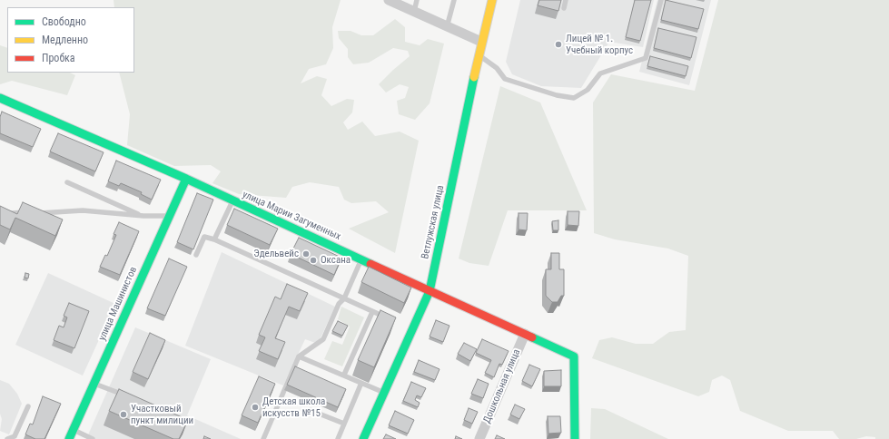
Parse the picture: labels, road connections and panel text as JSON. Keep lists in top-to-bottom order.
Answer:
{
  "streets": {
    "street": [
      "улица Марии Загуменных",
      "Ветлужская улица",
      "улица Машинистов",
      "Дошкольная улица"
    ]
  },
  "crossings": [
    ["улица Марии Загуменных", "Ветлужская улица"],
    ["улица Марии Загуменных", "улица Машинистов"],
    ["улица Марии Загуменных", "Дошкольная улица"]
  ],
  "places": [
    "Лицей № 1. Учебный корпус",
    "Эдельвейс",
    "Оксана",
    "Детская школа искусств №15",
    "Участковый пункт милиции"
  ],
  "legend": ["Свободно", "Медленно", "Пробка"]
}
